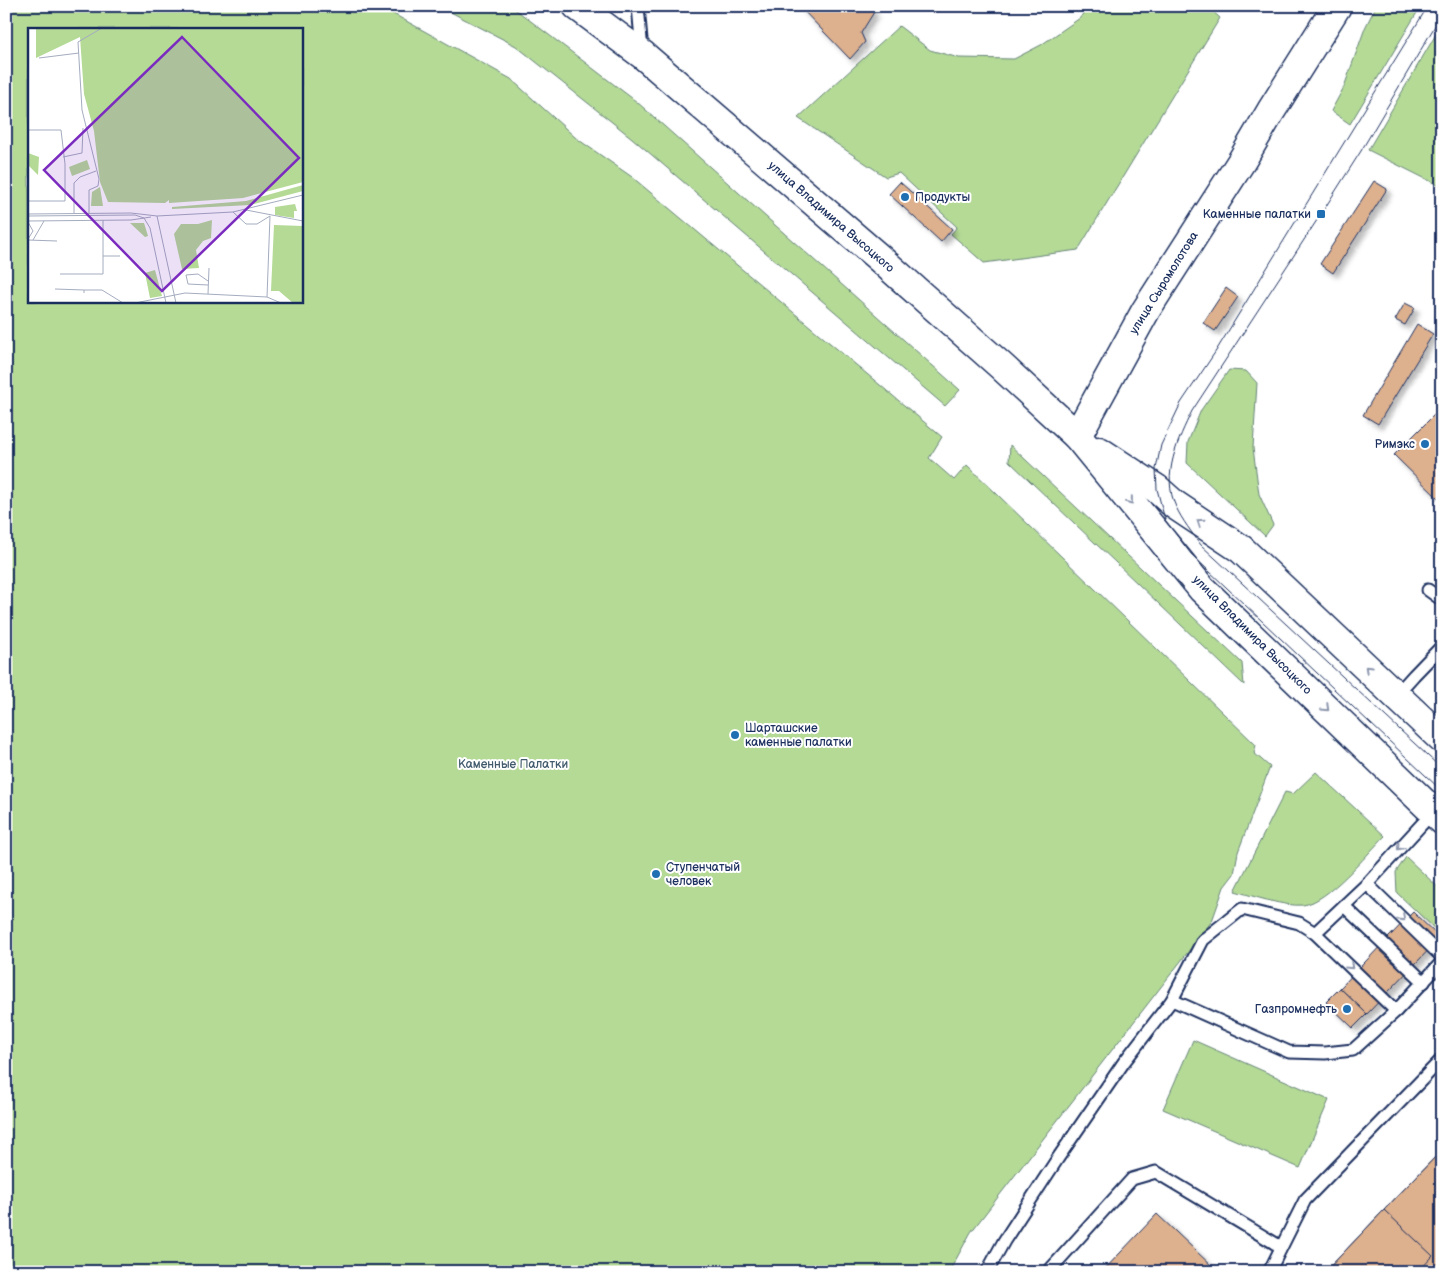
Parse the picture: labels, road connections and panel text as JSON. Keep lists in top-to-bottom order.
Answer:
{
  "streets": {
    "main road": ["улица Владимира Высоцкого", "улица Сыромолотова"]
  },
  "crossings": [
    ["улица Владимира Высоцкого", "улица Сыромолотова"]
  ],
  "parks": ["Каменные Палатки"],
  "places": {
    "other": [
      "Продукты",
      "Римэкс",
      "Шарташские каменные палатки",
      "Ступенчатый человек",
      "Газпромнефть"
    ],
    "transit": ["Каменные палатки"]
  }
}
